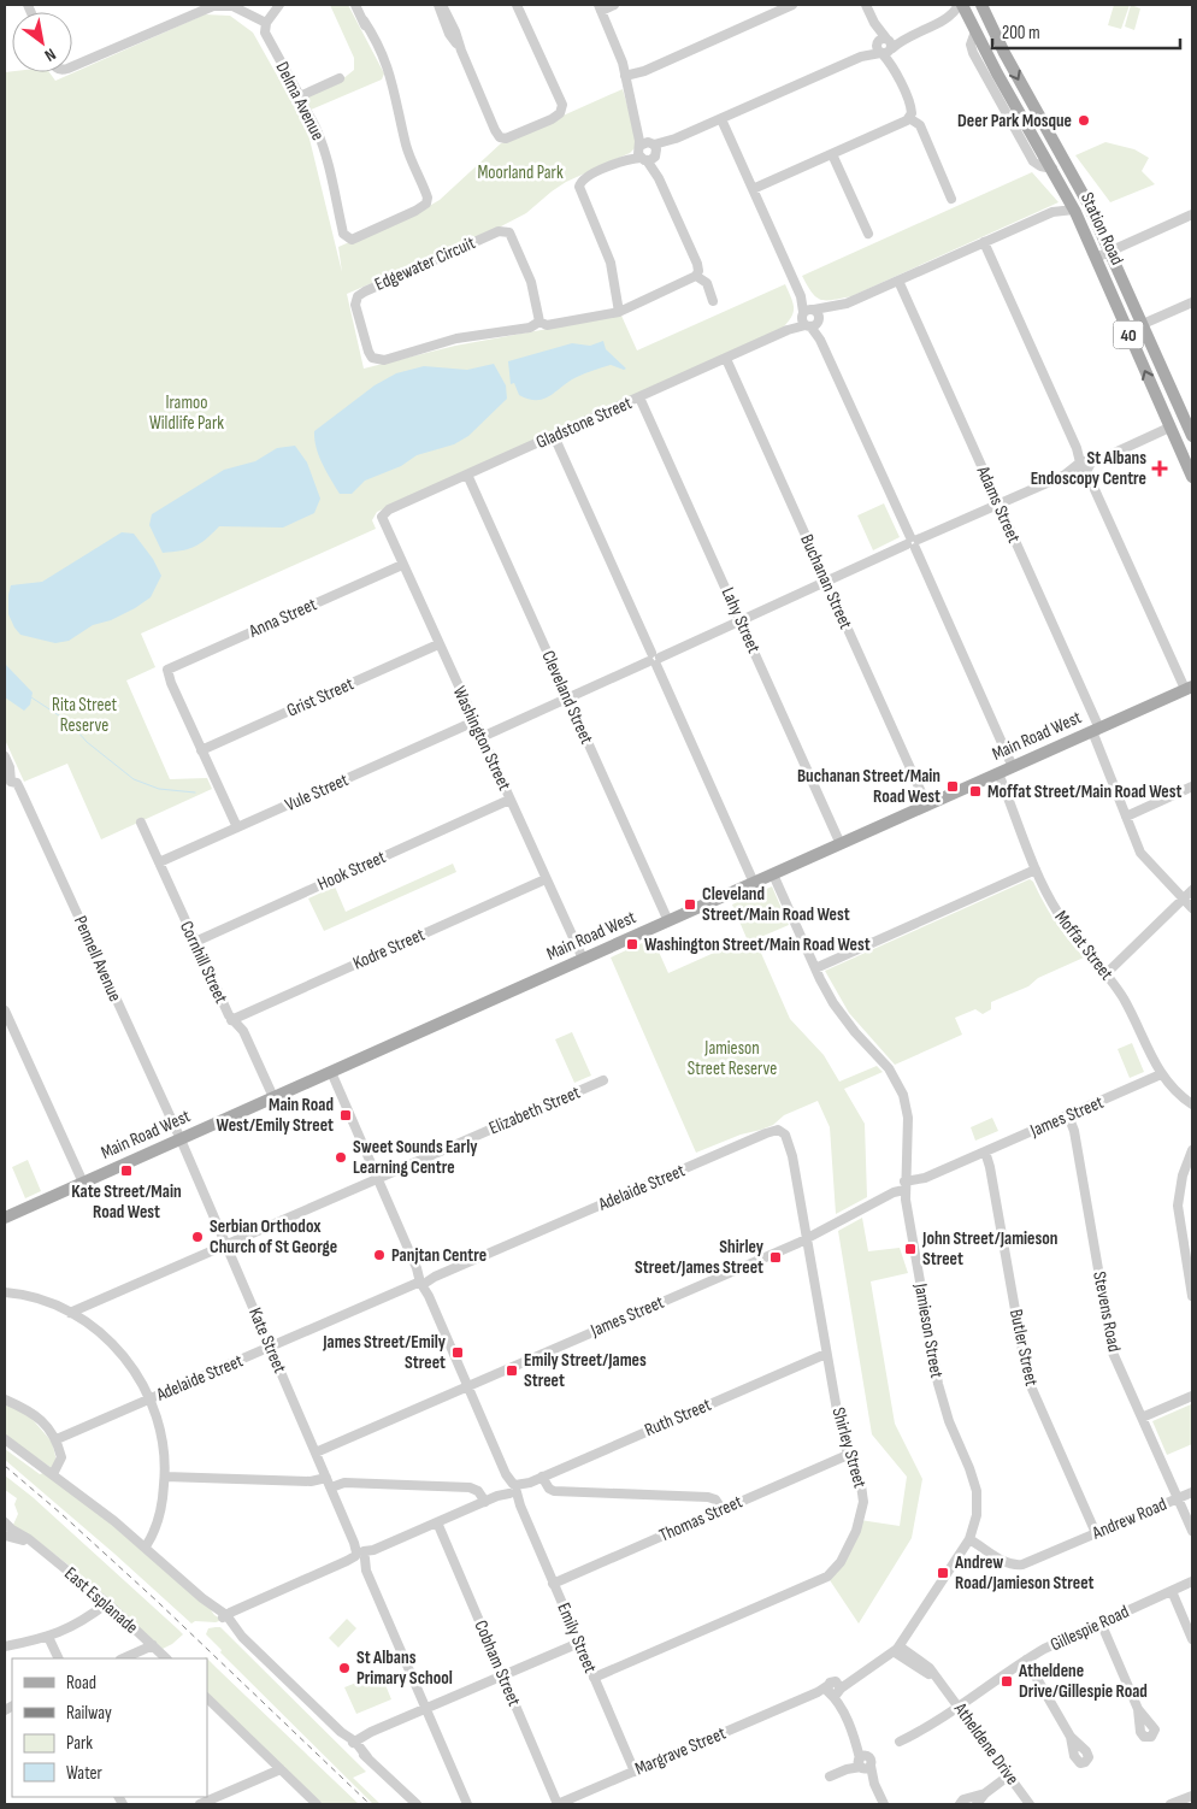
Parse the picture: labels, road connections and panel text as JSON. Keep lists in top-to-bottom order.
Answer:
{
  "streets": {
    "main road": ["Station Road", "40", "Main Road West"],
    "street": [
      "Delma Avenue",
      "Edgewater Circuit",
      "Gladstone Street",
      "Adams Street",
      "Buchanan Street",
      "Anna Street",
      "Lahy Street",
      "Grist Street",
      "Cleveland Street",
      "Washington Street",
      "Vule Street",
      "Hook Street",
      "Moffat Street",
      "Kodre Street",
      "Pennell Avenue",
      "Cornhill Street",
      "Elizabeth Street",
      "James Street",
      "Adelaide Street",
      "Stevens Road",
      "Jamieson Street",
      "Kate Street",
      "Butler Street",
      "Ruth Street",
      "Shirley Street",
      "Thomas Street",
      "Andrew Road",
      "East Esplanade",
      "Gillespie Road",
      "Emily Street",
      "Cobham Street",
      "Atheldene Drive",
      "Margrave Street"
    ]
  },
  "crossings": [
    ["Station Road", "Gladstone Street"],
    ["Gladstone Street", "Adams Street"],
    ["Gladstone Street", "Buchanan Street"],
    ["Gladstone Street", "Lahy Street"],
    ["Gladstone Street", "Cleveland Street"],
    ["Gladstone Street", "Washington Street"],
    ["Adams Street", "Main Road West"],
    ["Buchanan Street", "Main Road West"],
    ["Anna Street", "Grist Street"],
    ["Anna Street", "Washington Street"],
    ["Lahy Street", "Main Road West"],
    ["Grist Street", "Washington Street"],
    ["Cleveland Street", "Main Road West"],
    ["Main Road West", "Washington Street"],
    ["Main Road West", "Moffat Street"],
    ["Main Road West", "Pennell Avenue"],
    ["Main Road West", "Cornhill Street"],
    ["Main Road West", "Jamieson Street"],
    ["Main Road West", "Kate Street"],
    ["Main Road West", "Emily Street"],
    ["Washington Street", "Vule Street"],
    ["Washington Street", "Hook Street"],
    ["Washington Street", "Kodre Street"],
    ["Vule Street", "Cornhill Street"],
    ["Hook Street", "Cornhill Street"],
    ["Moffat Street", "James Street"],
    ["Kodre Street", "Cornhill Street"],
    ["Pennell Avenue", "Kate Street"],
    ["Elizabeth Street", "Kate Street"],
    ["Elizabeth Street", "Emily Street"],
    ["James Street", "Stevens Road"],
    ["James Street", "Jamieson Street"],
    ["James Street", "Kate Street"],
    ["James Street", "Butler Street"],
    ["James Street", "Shirley Street"],
    ["James Street", "Emily Street"],
    ["Adelaide Street", "Kate Street"],
    ["Adelaide Street", "Shirley Street"],
    ["Adelaide Street", "Emily Street"],
    ["Stevens Road", "Andrew Road"],
    ["Jamieson Street", "Andrew Road"],
    ["Jamieson Street", "Atheldene Drive"],
    ["Jamieson Street", "Margrave Street"],
    ["Kate Street", "Ruth Street"],
    ["Butler Street", "Andrew Road"],
    ["Ruth Street", "Shirley Street"],
    ["Ruth Street", "Emily Street"],
    ["Ruth Street", "Cobham Street"],
    ["Shirley Street", "Thomas Street"],
    ["Shirley Street", "Emily Street"],
    ["Thomas Street", "Emily Street"],
    ["Gillespie Road", "Atheldene Drive"],
    ["Emily Street", "Margrave Street"],
    ["Cobham Street", "Margrave Street"],
    ["Atheldene Drive", "Margrave Street"]
  ],
  "parks": [
    "Moorland Park",
    "Iramoo Wildlife Park",
    "Rita Street Reserve",
    "Jamieson Street Reserve"
  ],
  "places": {
    "other": [
      "Deer Park Mosque",
      "Sweet Sounds Early Learning Centre",
      "Serbian Orthodox Church of St George",
      "Panjtan Centre",
      "St Albans Primary School"
    ],
    "health": ["St Albans Endoscopy Centre"],
    "transit": [
      "Buchanan Street/Main Road West",
      "Moffat Street/Main Road West",
      "Cleveland Street/Main Road West",
      "Washington Street/Main Road West",
      "Main Road West/Emily Street",
      "Kate Street/Main Road West",
      "John Street/Jamieson Street",
      "Shirley Street/James Street",
      "James Street/Emily Street",
      "Emily Street/James Street",
      "Andrew Road/Jamieson Street",
      "Atheldene Drive/Gillespie Road"
    ]
  },
  "legend": [
    "Road",
    "Railway",
    "Park",
    "Water"
  ],
  "scale_bar": "200 m",
  "north": "bottom right"
}
